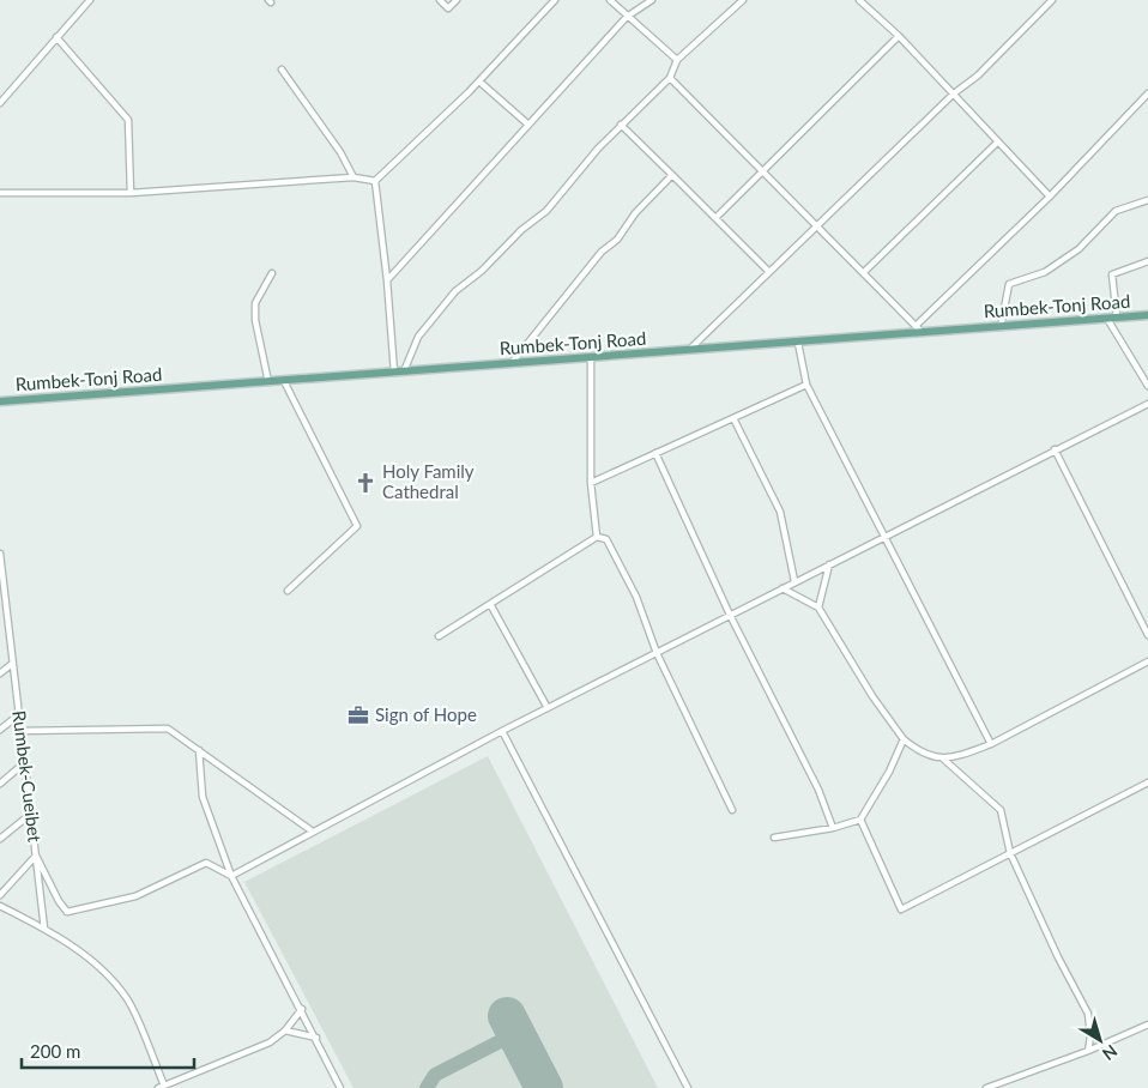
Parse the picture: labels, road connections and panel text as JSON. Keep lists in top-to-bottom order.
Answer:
{
  "streets": {
    "main road": ["Rumbek-Tonj Road"],
    "street": ["Rumbek-Cueibet"]
  },
  "places": {
    "church": ["Holy Family Cathedral"],
    "office": ["Sign of Hope"]
  },
  "scale_bar": "200 m",
  "north": "bottom right"
}
